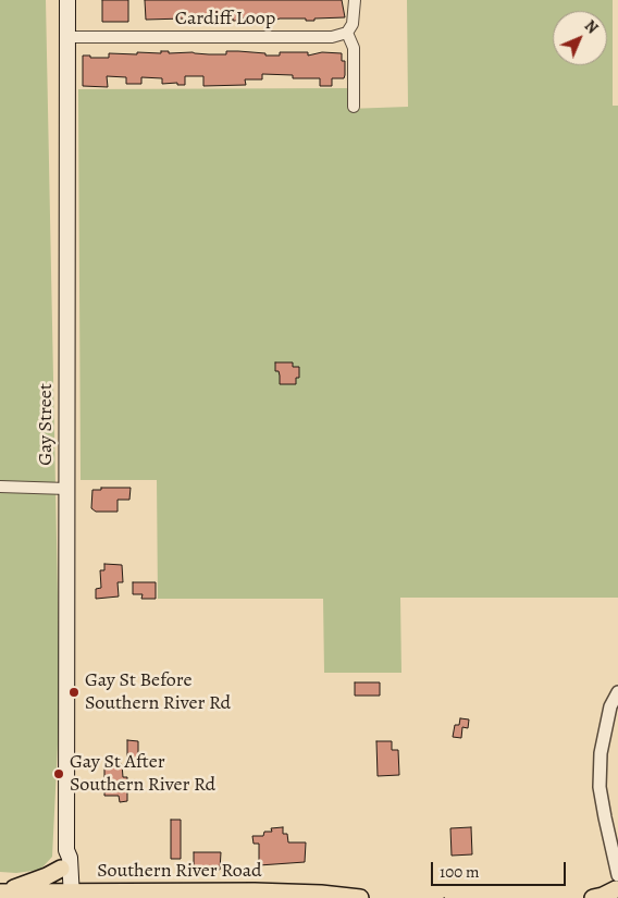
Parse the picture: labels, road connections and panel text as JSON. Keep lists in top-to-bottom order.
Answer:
{
  "streets": {
    "main road": ["Gay Street", "Southern River Road"],
    "street": ["Cardiff Loop"]
  },
  "crossings": [
    ["Cardiff Loop", "Gay Street"],
    ["Gay Street", "Southern River Road"]
  ],
  "places": ["Gay St Before Southern River Rd", "Gay St After Southern River Rd"],
  "scale_bar": "100 m",
  "north": "top right"
}
